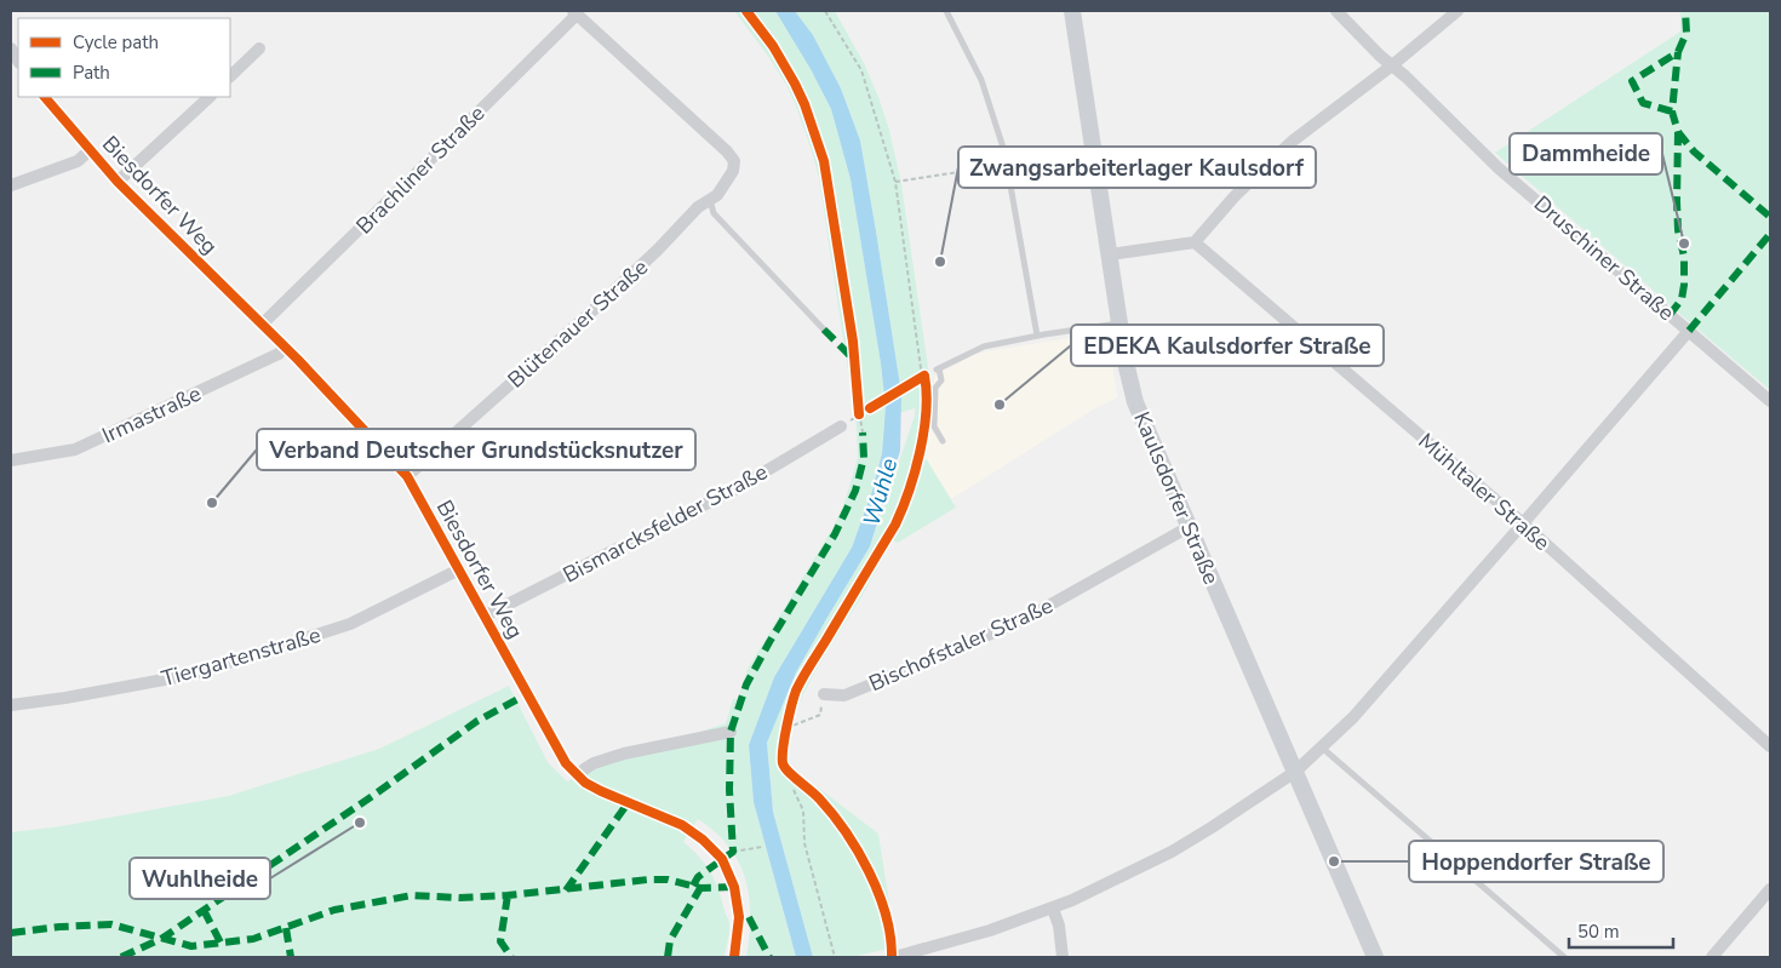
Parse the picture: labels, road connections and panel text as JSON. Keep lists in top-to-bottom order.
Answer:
{
  "streets": {
    "main road": ["Kaulsdorfer Straße"],
    "street": [
      "Brachliner Straße",
      "Biesdorfer Weg",
      "Druschiner Straße",
      "Blütenauer Straße",
      "Irmastraße",
      "Mühltaler Straße",
      "Bismarcksfelder Straße",
      "Bischofstaler Straße",
      "Tiergartenstraße"
    ]
  },
  "crossings": [
    ["Brachliner Straße", "Biesdorfer Weg"],
    ["Brachliner Straße", "Blütenauer Straße"],
    ["Biesdorfer Weg", "Blütenauer Straße"],
    ["Biesdorfer Weg", "Irmastraße"],
    ["Biesdorfer Weg", "Bismarcksfelder Straße"],
    ["Biesdorfer Weg", "Tiergartenstraße"],
    ["Kaulsdorfer Straße", "Bischofstaler Straße"]
  ],
  "water": ["Wuhle"],
  "places": [
    "Dammheide",
    "Zwangsarbeiterlager Kaulsdorf",
    "EDEKA Kaulsdorfer Straße",
    "Verband Deutscher Grundstücksnutzer",
    "Wuhlheide",
    "Hoppendorfer Straße"
  ],
  "legend": ["Cycle path", "Path"],
  "scale_bar": "50 m"
}
